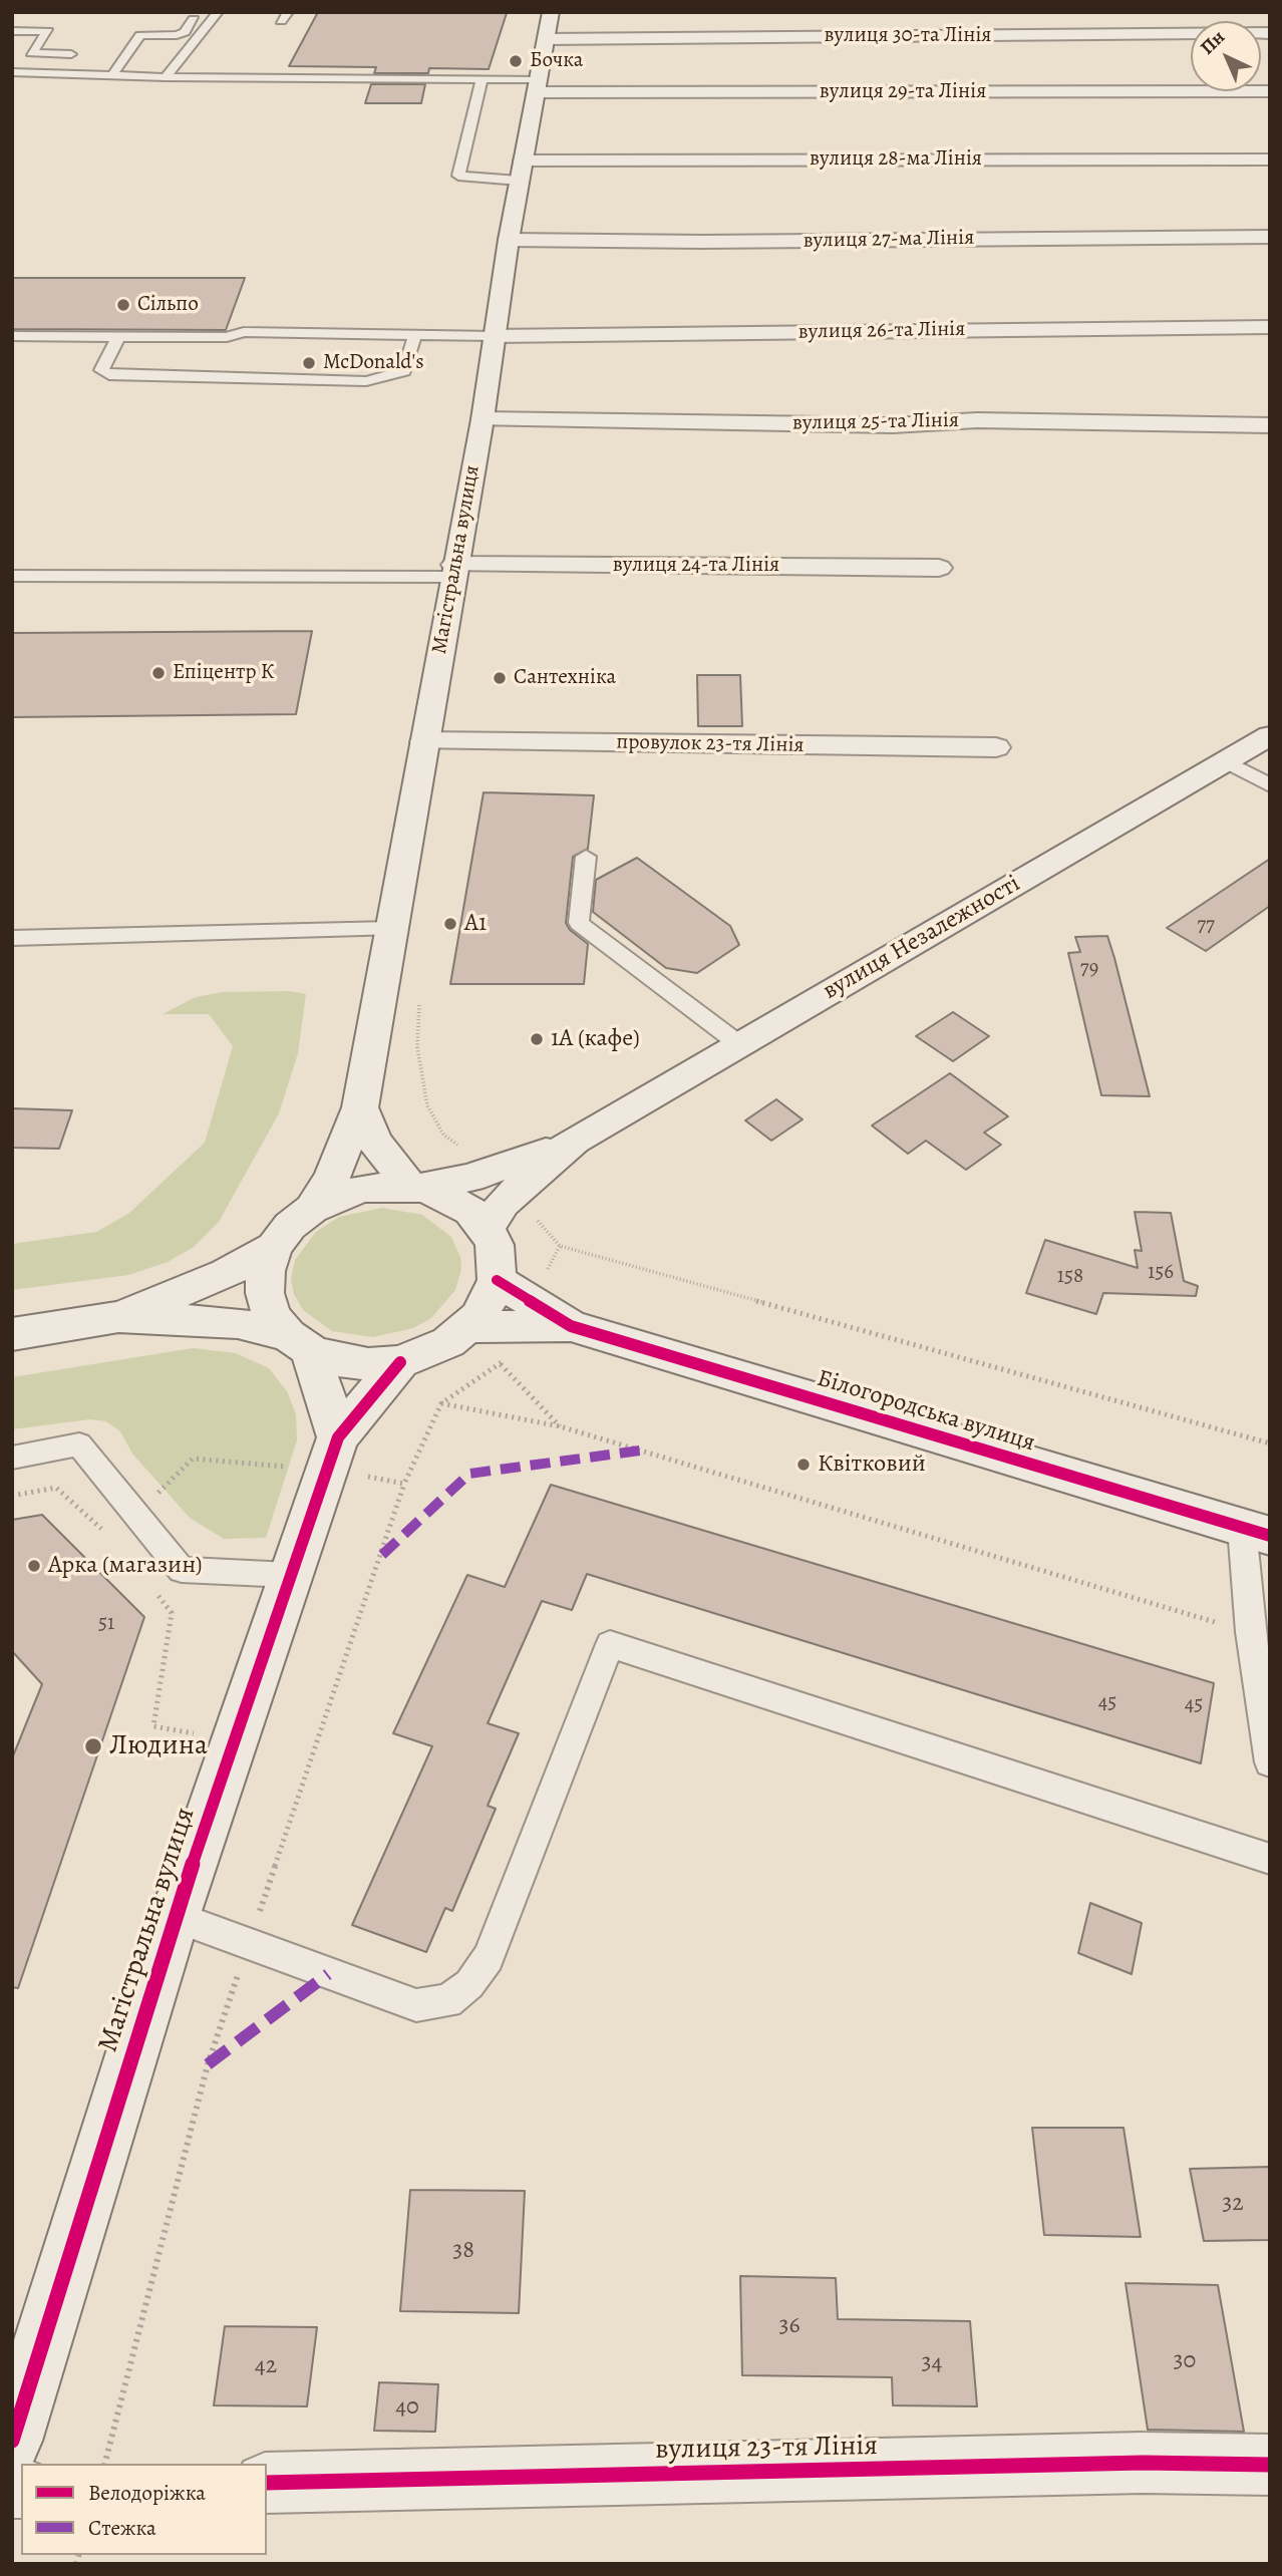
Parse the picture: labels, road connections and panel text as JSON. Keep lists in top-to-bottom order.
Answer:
{
  "streets": {
    "street": [
      "вулиця 30-та Лінія",
      "вулиця 29-та Лінія",
      "вулиця 28-ма Лінія",
      "вулиця 27-ма Лінія",
      "вулиця 26-та Лінія",
      "вулиця 25-та Лінія",
      "Магістральна вулиця",
      "вулиця 24-та Лінія",
      "провулок 23-тя Лінія",
      "вулиця Незалежності",
      "Білогородська вулиця",
      "вулиця 23-тя Лінія"
    ]
  },
  "crossings": [
    ["вулиця 30-та Лінія", "Магістральна вулиця"],
    ["вулиця 29-та Лінія", "Магістральна вулиця"],
    ["вулиця 28-ма Лінія", "Магістральна вулиця"],
    ["вулиця 27-ма Лінія", "Магістральна вулиця"],
    ["вулиця 26-та Лінія", "Магістральна вулиця"],
    ["вулиця 25-та Лінія", "Магістральна вулиця"],
    ["Магістральна вулиця", "вулиця 24-та Лінія"],
    ["Магістральна вулиця", "провулок 23-тя Лінія"]
  ],
  "places": [
    "Бочка",
    "Сільпо",
    "McDonald's",
    "Епіцентр К",
    "Сантехніка",
    "А1",
    "1А (кафе)",
    "Квітковий",
    "Арка (магазин)",
    "Людина"
  ],
  "house_numbers": [
    "77",
    "79",
    "156",
    "158",
    "51",
    "45",
    "45",
    "32",
    "38",
    "36",
    "30",
    "34",
    "42",
    "40"
  ],
  "legend": ["Велодоріжка", "Стежка"],
  "north": "top left"
}
